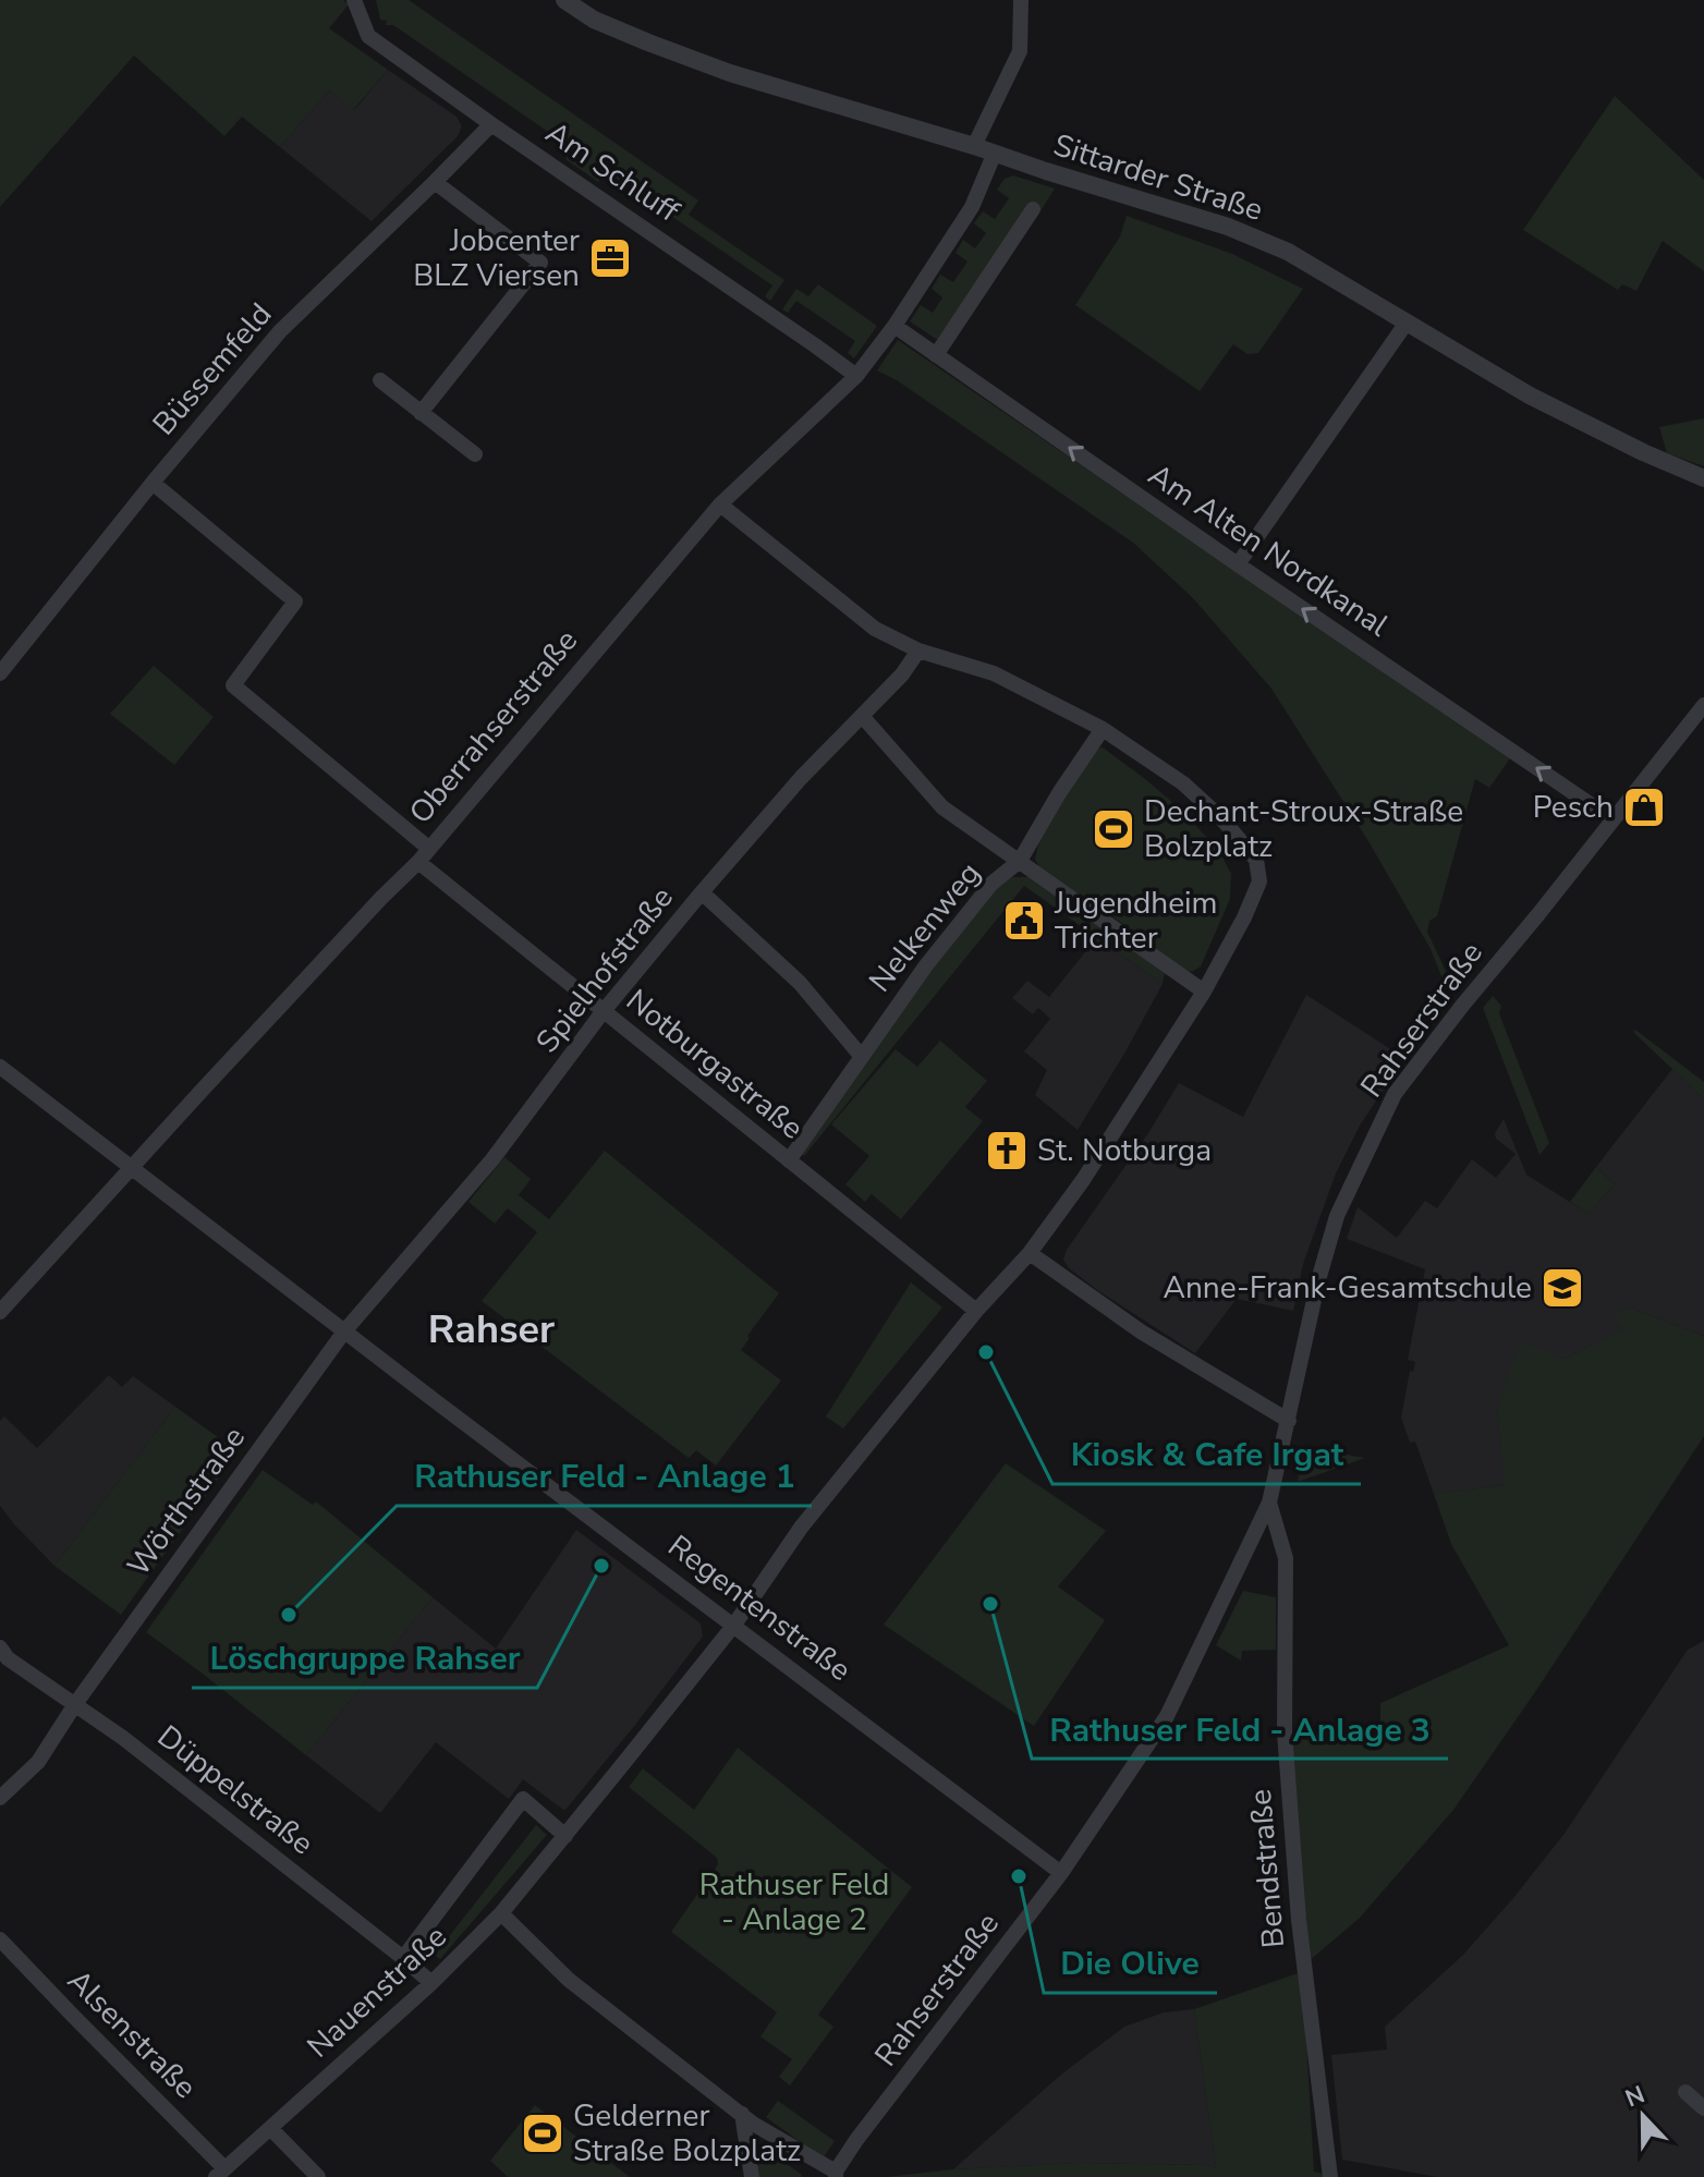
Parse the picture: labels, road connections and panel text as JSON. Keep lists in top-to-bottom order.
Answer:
{
  "streets": {
    "street": [
      "Am Schluff",
      "Sittarder Straße",
      "Büssemfeld",
      "Am Alten Nordkanal",
      "Oberrahserstraße",
      "Nelkenweg",
      "Spielhofstraße",
      "Rahserstraße",
      "Notburgastraße",
      "Wörthstraße",
      "Regentenstraße",
      "Düppelstraße",
      "Bendstraße",
      "Nauenstraße",
      "Alsenstraße"
    ]
  },
  "crossings": [
    ["Am Schluff", "Büssemfeld"],
    ["Am Schluff", "Oberrahserstraße"],
    ["Sittarder Straße", "Oberrahserstraße"],
    ["Am Alten Nordkanal", "Oberrahserstraße"],
    ["Am Alten Nordkanal", "Rahserstraße"],
    ["Oberrahserstraße", "Notburgastraße"],
    ["Oberrahserstraße", "Regentenstraße"],
    ["Oberrahserstraße", "Nauenstraße"],
    ["Nelkenweg", "Notburgastraße"],
    ["Nelkenweg", "Nauenstraße"],
    ["Spielhofstraße", "Notburgastraße"],
    ["Spielhofstraße", "Wörthstraße"],
    ["Spielhofstraße", "Regentenstraße"],
    ["Spielhofstraße", "Nauenstraße"],
    ["Rahserstraße", "Regentenstraße"],
    ["Rahserstraße", "Bendstraße"],
    ["Notburgastraße", "Nauenstraße"],
    ["Wörthstraße", "Regentenstraße"],
    ["Wörthstraße", "Düppelstraße"],
    ["Regentenstraße", "Nauenstraße"],
    ["Düppelstraße", "Nauenstraße"],
    ["Nauenstraße", "Alsenstraße"]
  ],
  "one_way": ["Am Alten Nordkanal"],
  "districts": ["Rahser"],
  "parks": ["Rathuser Feld - Anlage 2"],
  "places": {
    "office": ["Jobcenter BLZ Viersen"],
    "shop": ["Pesch"],
    "sports": ["Dechant-Stroux-Straße Bolzplatz", "Gelderner Straße Bolzplatz"],
    "public building": ["Jugendheim Trichter"],
    "church": ["St. Notburga"],
    "school or university": ["Anne-Frank-Gesamtschule"],
    "other": [
      "Kiosk & Cafe Irgat",
      "Löschgruppe Rahser",
      "Rathuser Feld - Anlage 3",
      "Rathuser Feld - Anlage 1",
      "Die Olive"
    ]
  },
  "north": "top"
}
